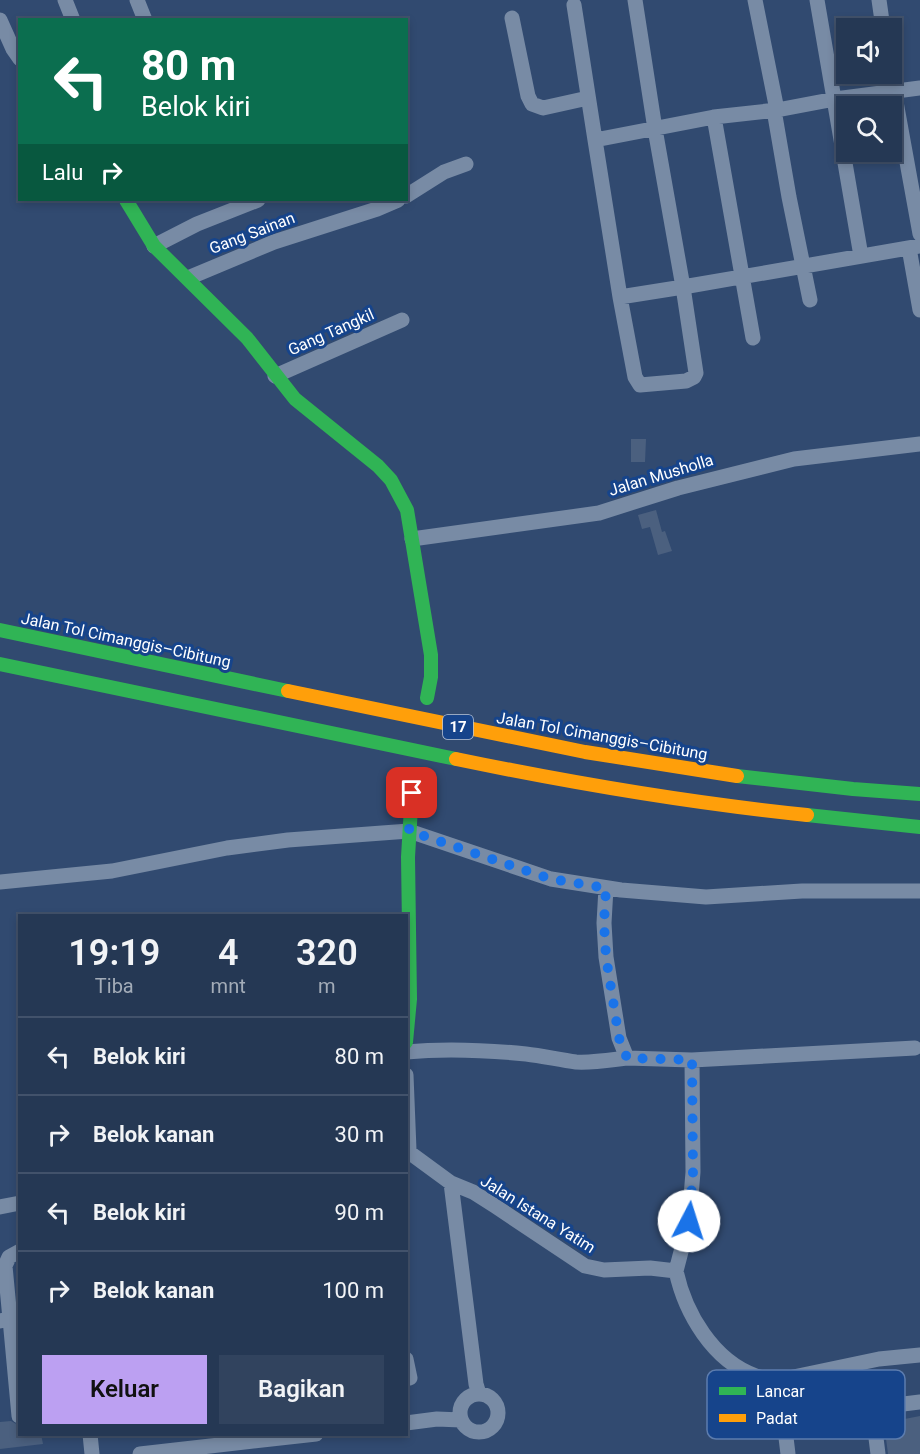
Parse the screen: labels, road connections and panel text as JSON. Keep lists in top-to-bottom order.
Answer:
{
  "streets": {
    "main road": ["Jalan Tol Cimanggis–Cibitung", "17"],
    "street": [
      "Gang Sainan",
      "Gang Tangkil",
      "Jalan Musholla",
      "Jalan Istana Yatim"
    ]
  },
  "legend": ["Lancar", "Padat"],
  "page": {
    "turn": ["80 m", "Belok kiri"],
    "then": "Lalu",
    "eta": [
      "19:19",
      "Tiba",
      "4",
      "mnt",
      "320",
      "m"
    ],
    "list": [
      {
        "name": "Belok kiri",
        "value": "80 m"
      },
      {
        "name": "Belok kanan",
        "value": "30 m"
      },
      {
        "name": "Belok kiri",
        "value": "90 m"
      },
      {
        "name": "Belok kanan",
        "value": "100 m"
      }
    ],
    "buttons": ["Keluar", "Bagikan"]
  }
}
